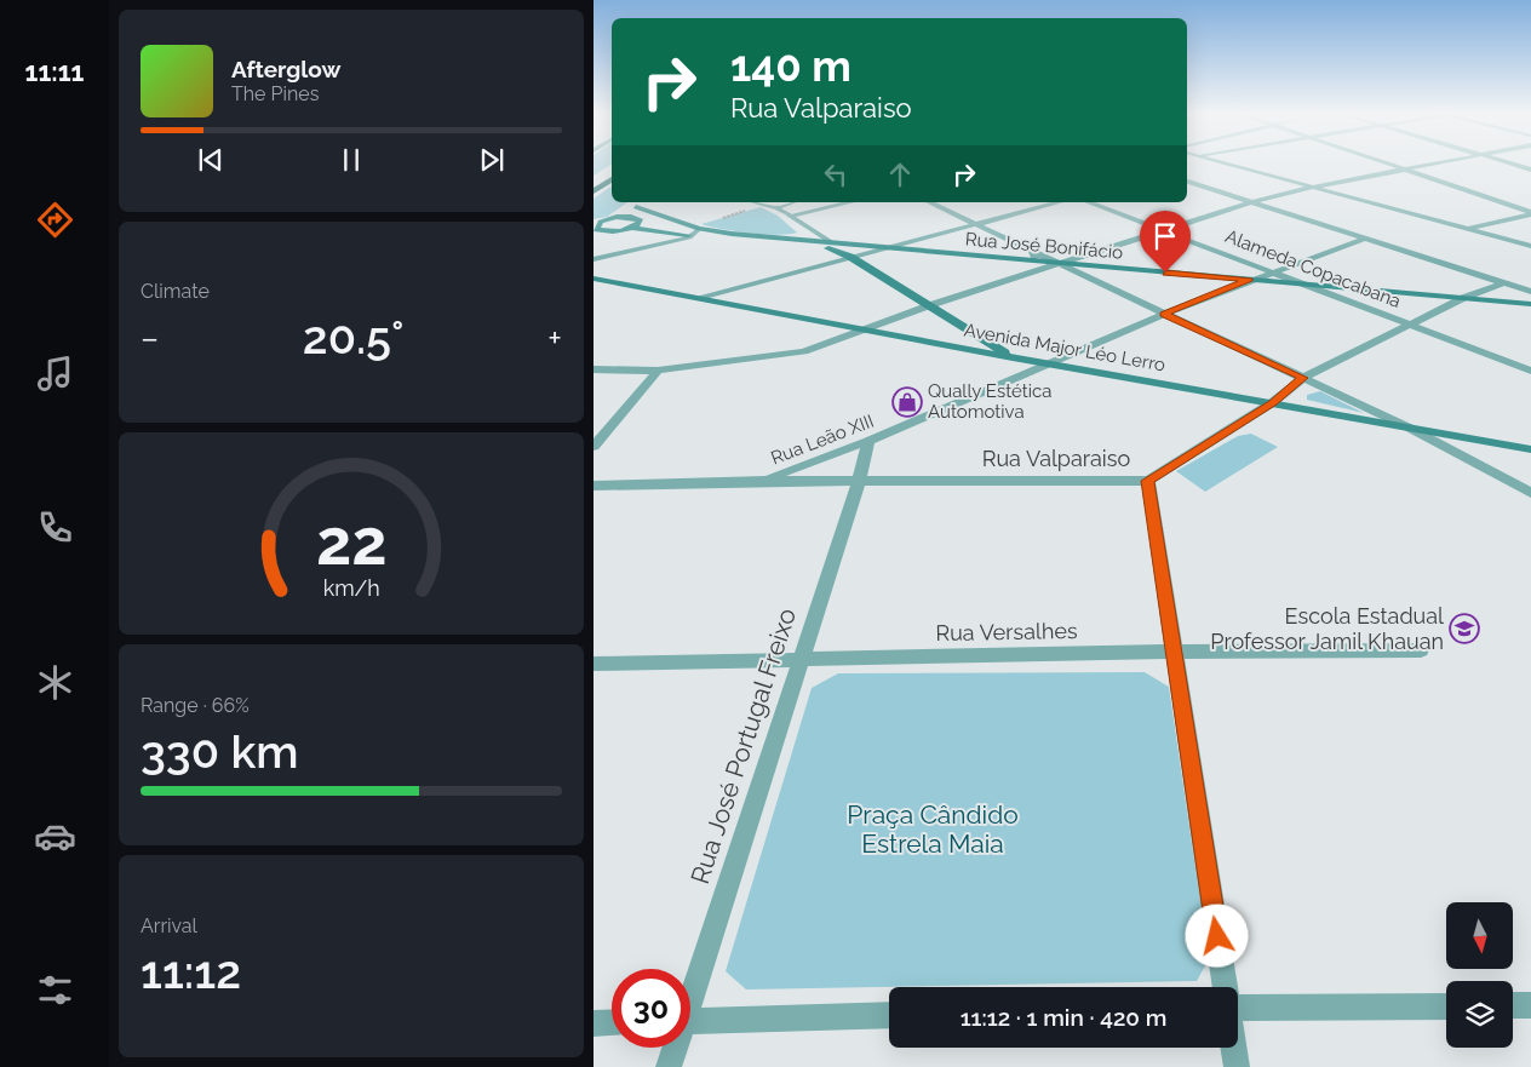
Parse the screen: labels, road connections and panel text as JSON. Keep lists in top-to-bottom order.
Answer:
{
  "streets": {
    "street": [
      "Rua José Bonifácio",
      "Alameda Copacabana",
      "Avenida Major Léo Lerro",
      "Rua Leão XIII",
      "Rua Valparaiso",
      "Rua Versalhes",
      "Rua José Portugal Freixo"
    ]
  },
  "crossings": [
    ["Rua José Bonifácio", "Alameda Copacabana"],
    ["Rua José Bonifácio", "Avenida Major Léo Lerro"],
    ["Rua José Bonifácio", "Rua Leão XIII"],
    ["Rua José Bonifácio", "Rua Valparaiso"],
    ["Alameda Copacabana", "Rua Leão XIII"],
    ["Alameda Copacabana", "Rua Valparaiso"],
    ["Avenida Major Léo Lerro", "Rua Leão XIII"],
    ["Avenida Major Léo Lerro", "Rua Valparaiso"],
    ["Rua Leão XIII", "Rua Valparaiso"],
    ["Rua Leão XIII", "Rua José Portugal Freixo"],
    ["Rua Valparaiso", "Rua José Portugal Freixo"],
    ["Rua Versalhes", "Rua José Portugal Freixo"]
  ],
  "parks": ["Praça Cândido Estrela Maia"],
  "places": {
    "shop": ["Qually Estética Automotiva"],
    "school or university": ["Escola Estadual Professor Jamil Khauan"]
  },
  "north": "bottom",
  "page": {
    "tabs": "11:11",
    "turn": ["140 m", "Rua Valparaiso"],
    "song": ["Afterglow", "The Pines"],
    "tile": [
      "Climate",
      ["Range · 66%", "330 km"],
      ["Arrival", "11:12"]
    ],
    "heat": ["−", "20.5°", "+"],
    "limit": "30",
    "trip": "11:12 · 1 min · 420 m",
    "gauge": ["22", "km/h"]
  }
}
